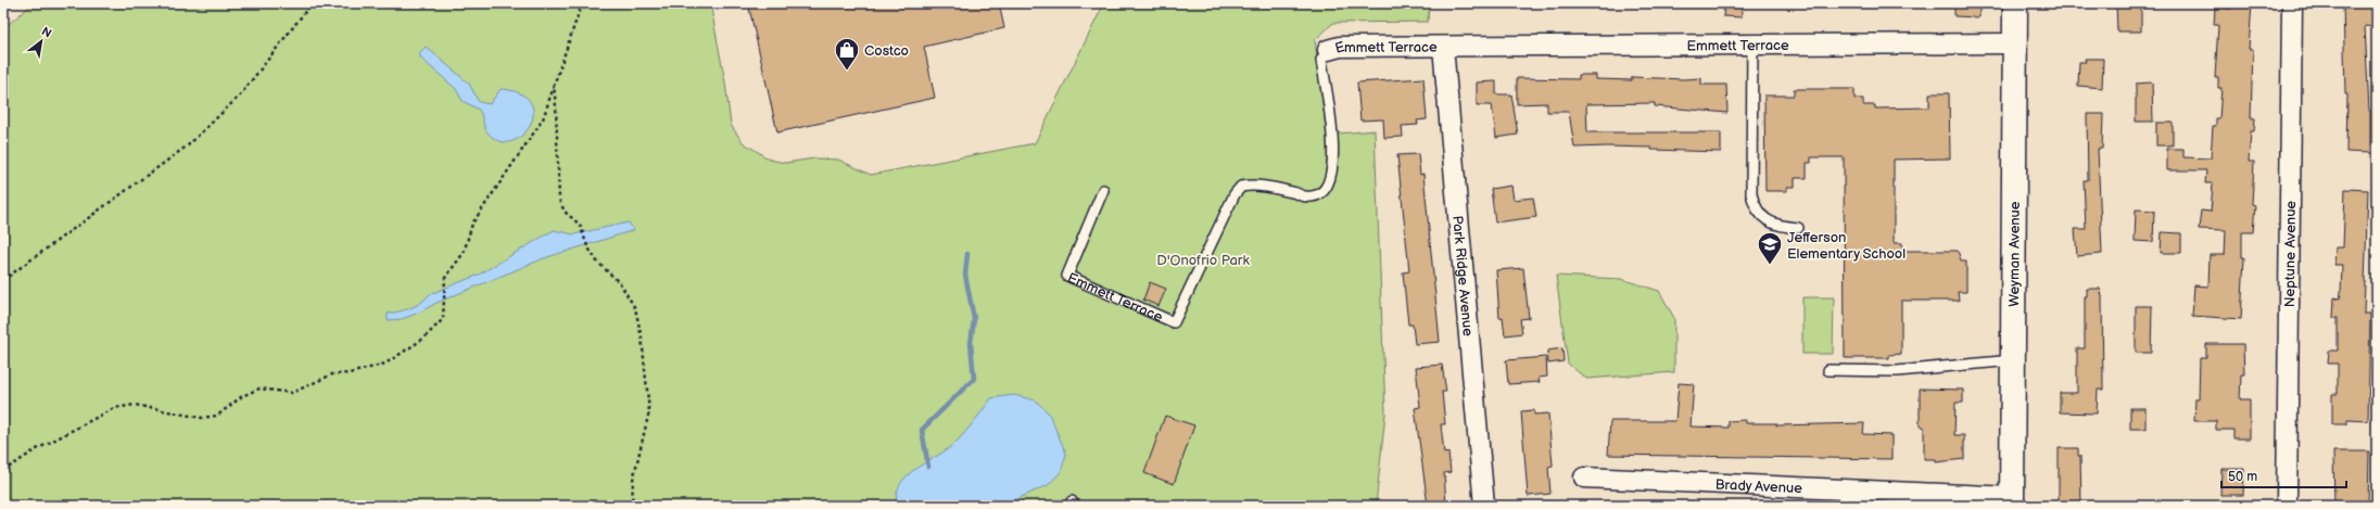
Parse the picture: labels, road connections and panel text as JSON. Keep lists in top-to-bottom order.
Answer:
{
  "streets": {
    "street": [
      "Emmett Terrace",
      "Weyman Avenue",
      "Neptune Avenue",
      "Park Ridge Avenue",
      "Brady Avenue"
    ]
  },
  "crossings": [
    ["Emmett Terrace", "Weyman Avenue"],
    ["Emmett Terrace", "Park Ridge Avenue"],
    ["Weyman Avenue", "Brady Avenue"]
  ],
  "parks": ["D'Onofrio Park"],
  "places": {
    "shop": ["Costco"],
    "school or university": ["Jefferson Elementary School"]
  },
  "scale_bar": "50 m",
  "north": "top right"
}
